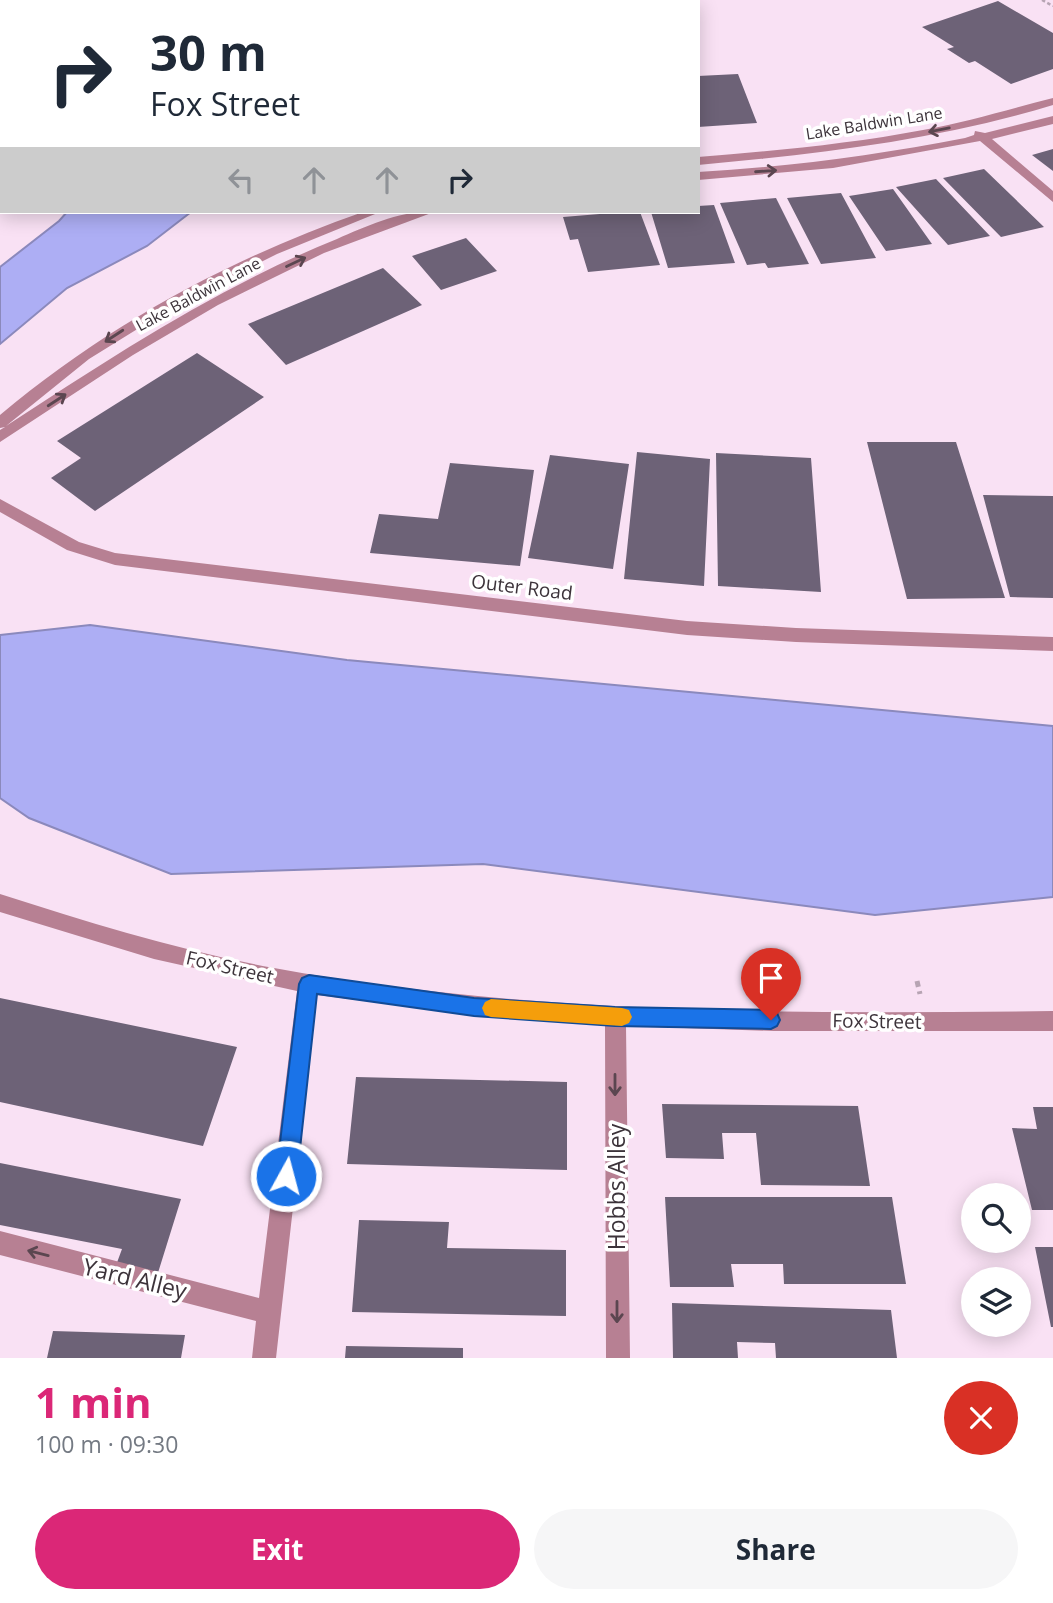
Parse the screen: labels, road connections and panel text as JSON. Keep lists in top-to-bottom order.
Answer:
{
  "streets": {
    "street": [
      "Lake Baldwin Lane",
      "Outer Road",
      "Fox Street",
      "Hobbs Alley",
      "Yard Alley"
    ]
  },
  "crossings": [
    ["Fox Street", "Hobbs Alley"]
  ],
  "one_way": ["Hobbs Alley", "Yard Alley"],
  "page": {
    "turn": ["30 m", "Fox Street"],
    "heading": ["1 min", "100 m · 09:30"],
    "buttons": ["Exit", "Share"]
  }
}
